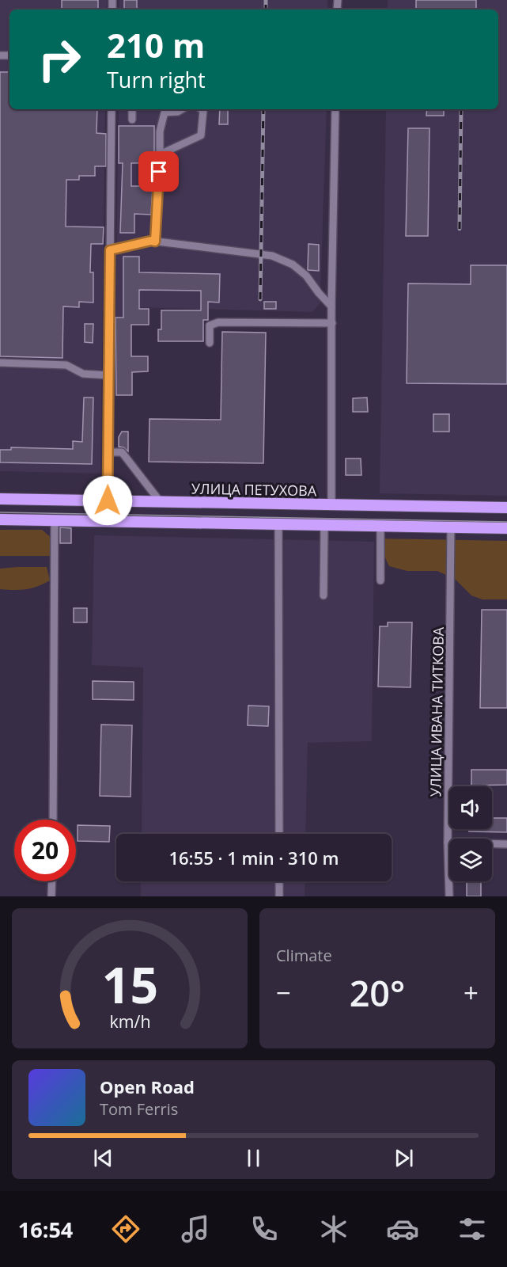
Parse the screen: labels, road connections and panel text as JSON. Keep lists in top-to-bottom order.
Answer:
{
  "streets": {
    "highway": ["УЛИЦА ПЕТУХОВА"],
    "street": ["УЛИЦА ИВАНА ТИТКОВА"]
  },
  "page": {
    "turn": ["210 m", "Turn right"],
    "limit": "20",
    "trip": "16:55 · 1 min · 310 m",
    "tile": "Climate",
    "heat": ["−", "20°", "+"],
    "song": ["Open Road", "Tom Ferris"],
    "tabs": "16:54",
    "gauge": ["15", "km/h"]
  }
}
